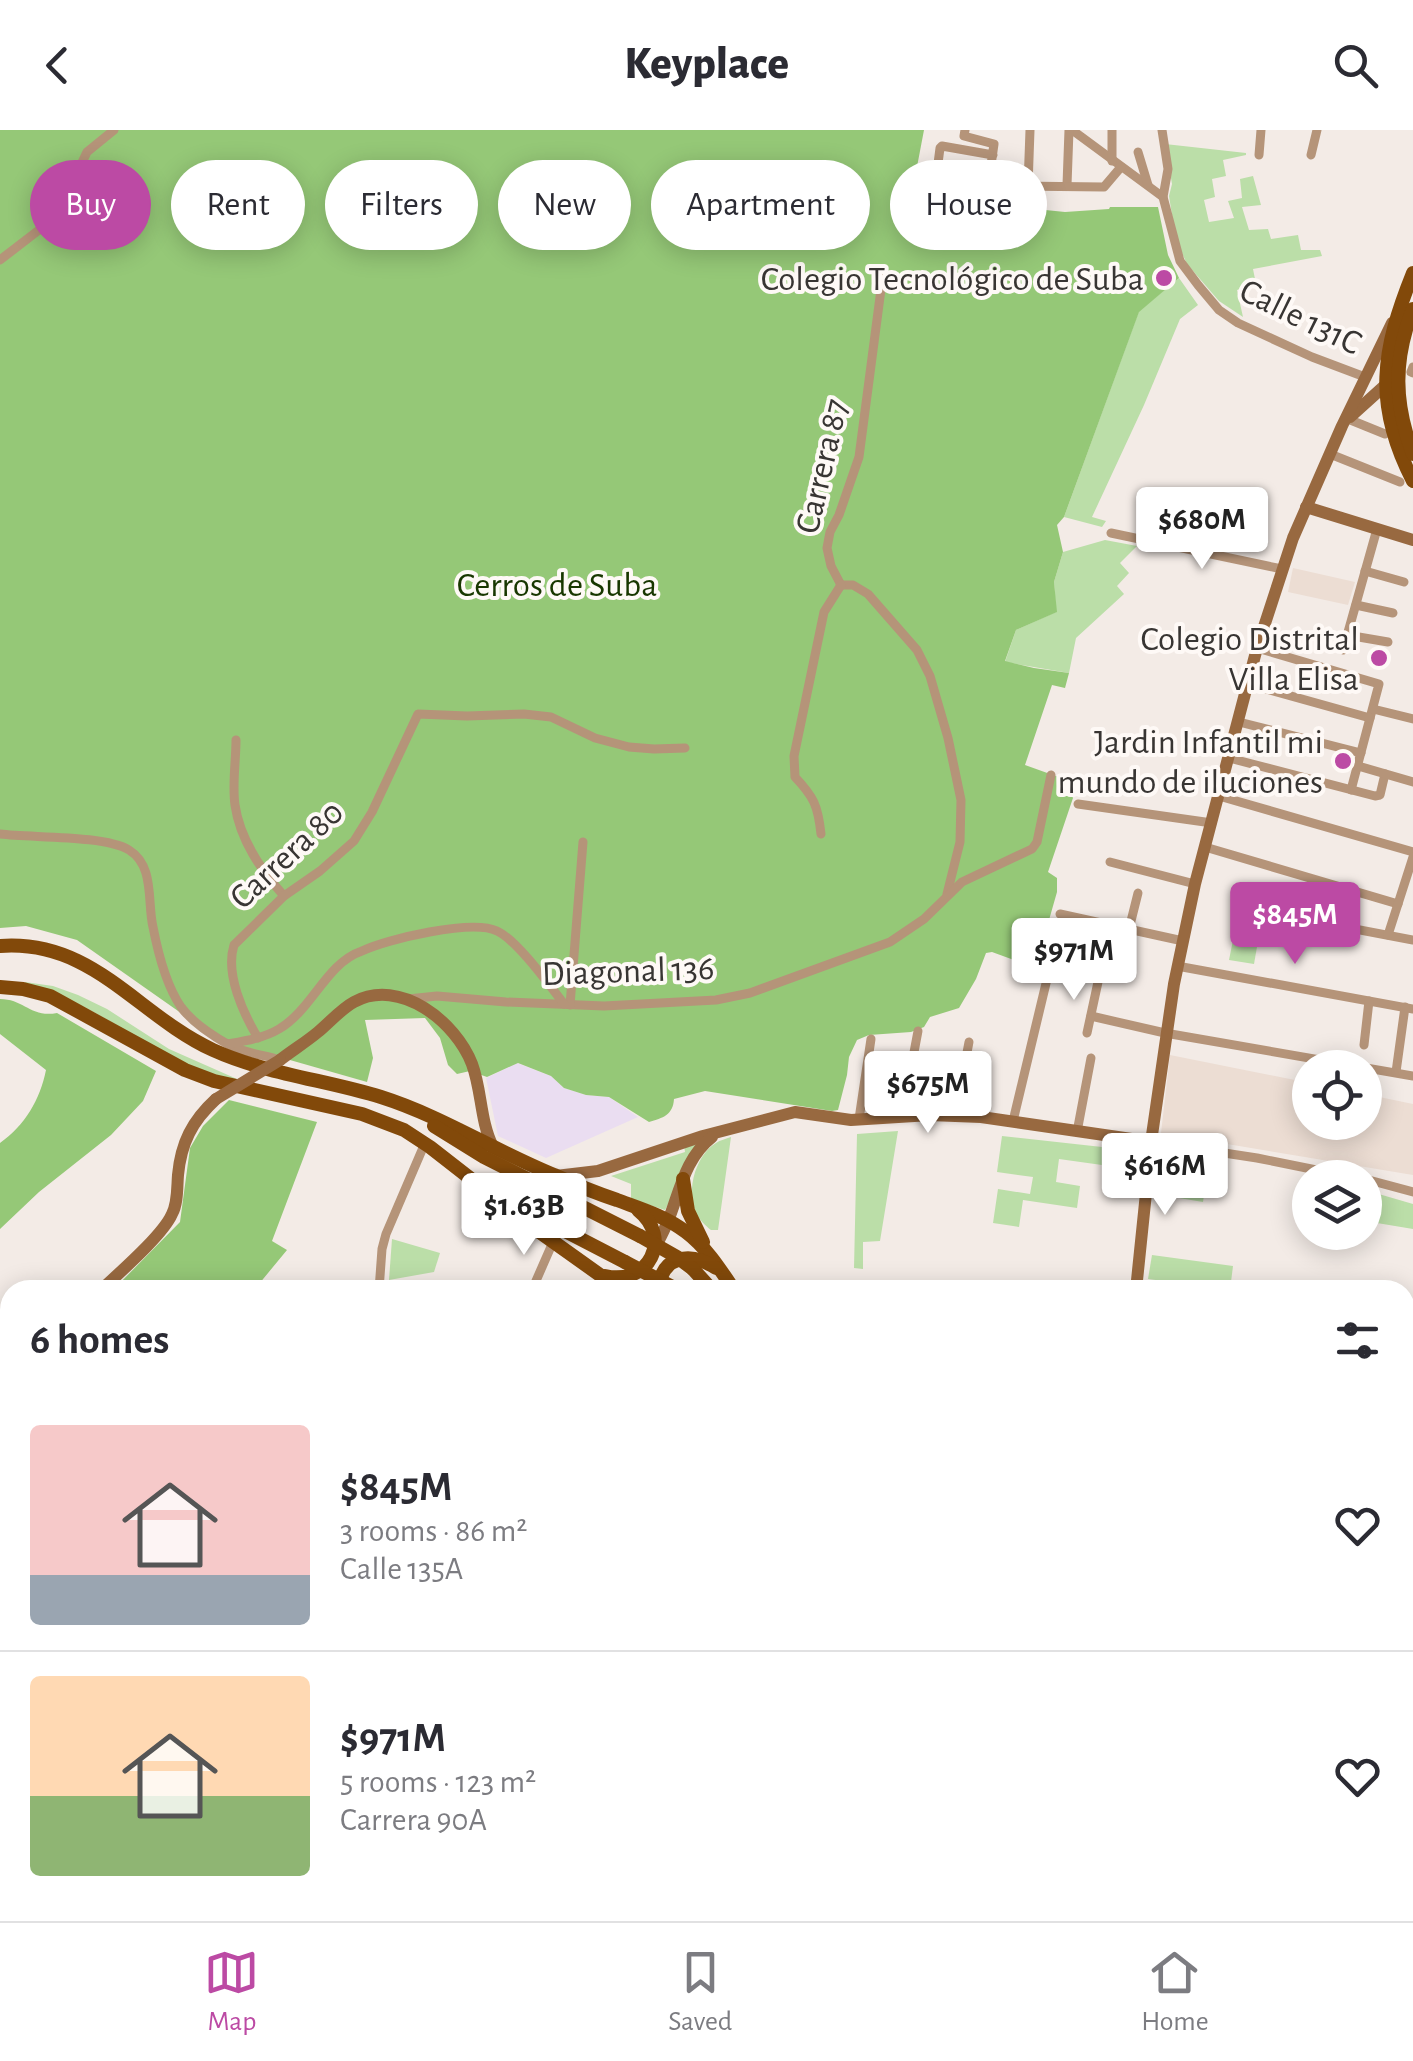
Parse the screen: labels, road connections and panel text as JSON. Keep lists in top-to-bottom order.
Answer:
{
  "streets": {
    "street": [
      "Calle 131C",
      "Carrera 87",
      "Carrera 80",
      "Diagonal 136"
    ]
  },
  "parks": ["Cerros de Suba"],
  "places": ["Colegio Tecnológico de Suba", "Colegio Distrital Villa Elisa", "Jardin Infantil mi mundo de iluciones"],
  "page": {
    "header": "Keyplace",
    "chip": [
      "Buy",
      "Rent",
      "Filters",
      "New",
      "Apartment",
      "House"
    ],
    "price": [
      "$680M",
      "$845M",
      "$971M",
      "$675M",
      "$616M",
      "$1.63B"
    ],
    "heading": "6 homes",
    "list": [
      {
        "name": "$845M",
        "note": "3 rooms · 86 m² · Calle 135A"
      },
      {
        "name": "$971M",
        "note": "5 rooms · 123 m² · Carrera 90A"
      }
    ],
    "tabs": ["Map", "Saved", "Home"]
  }
}
